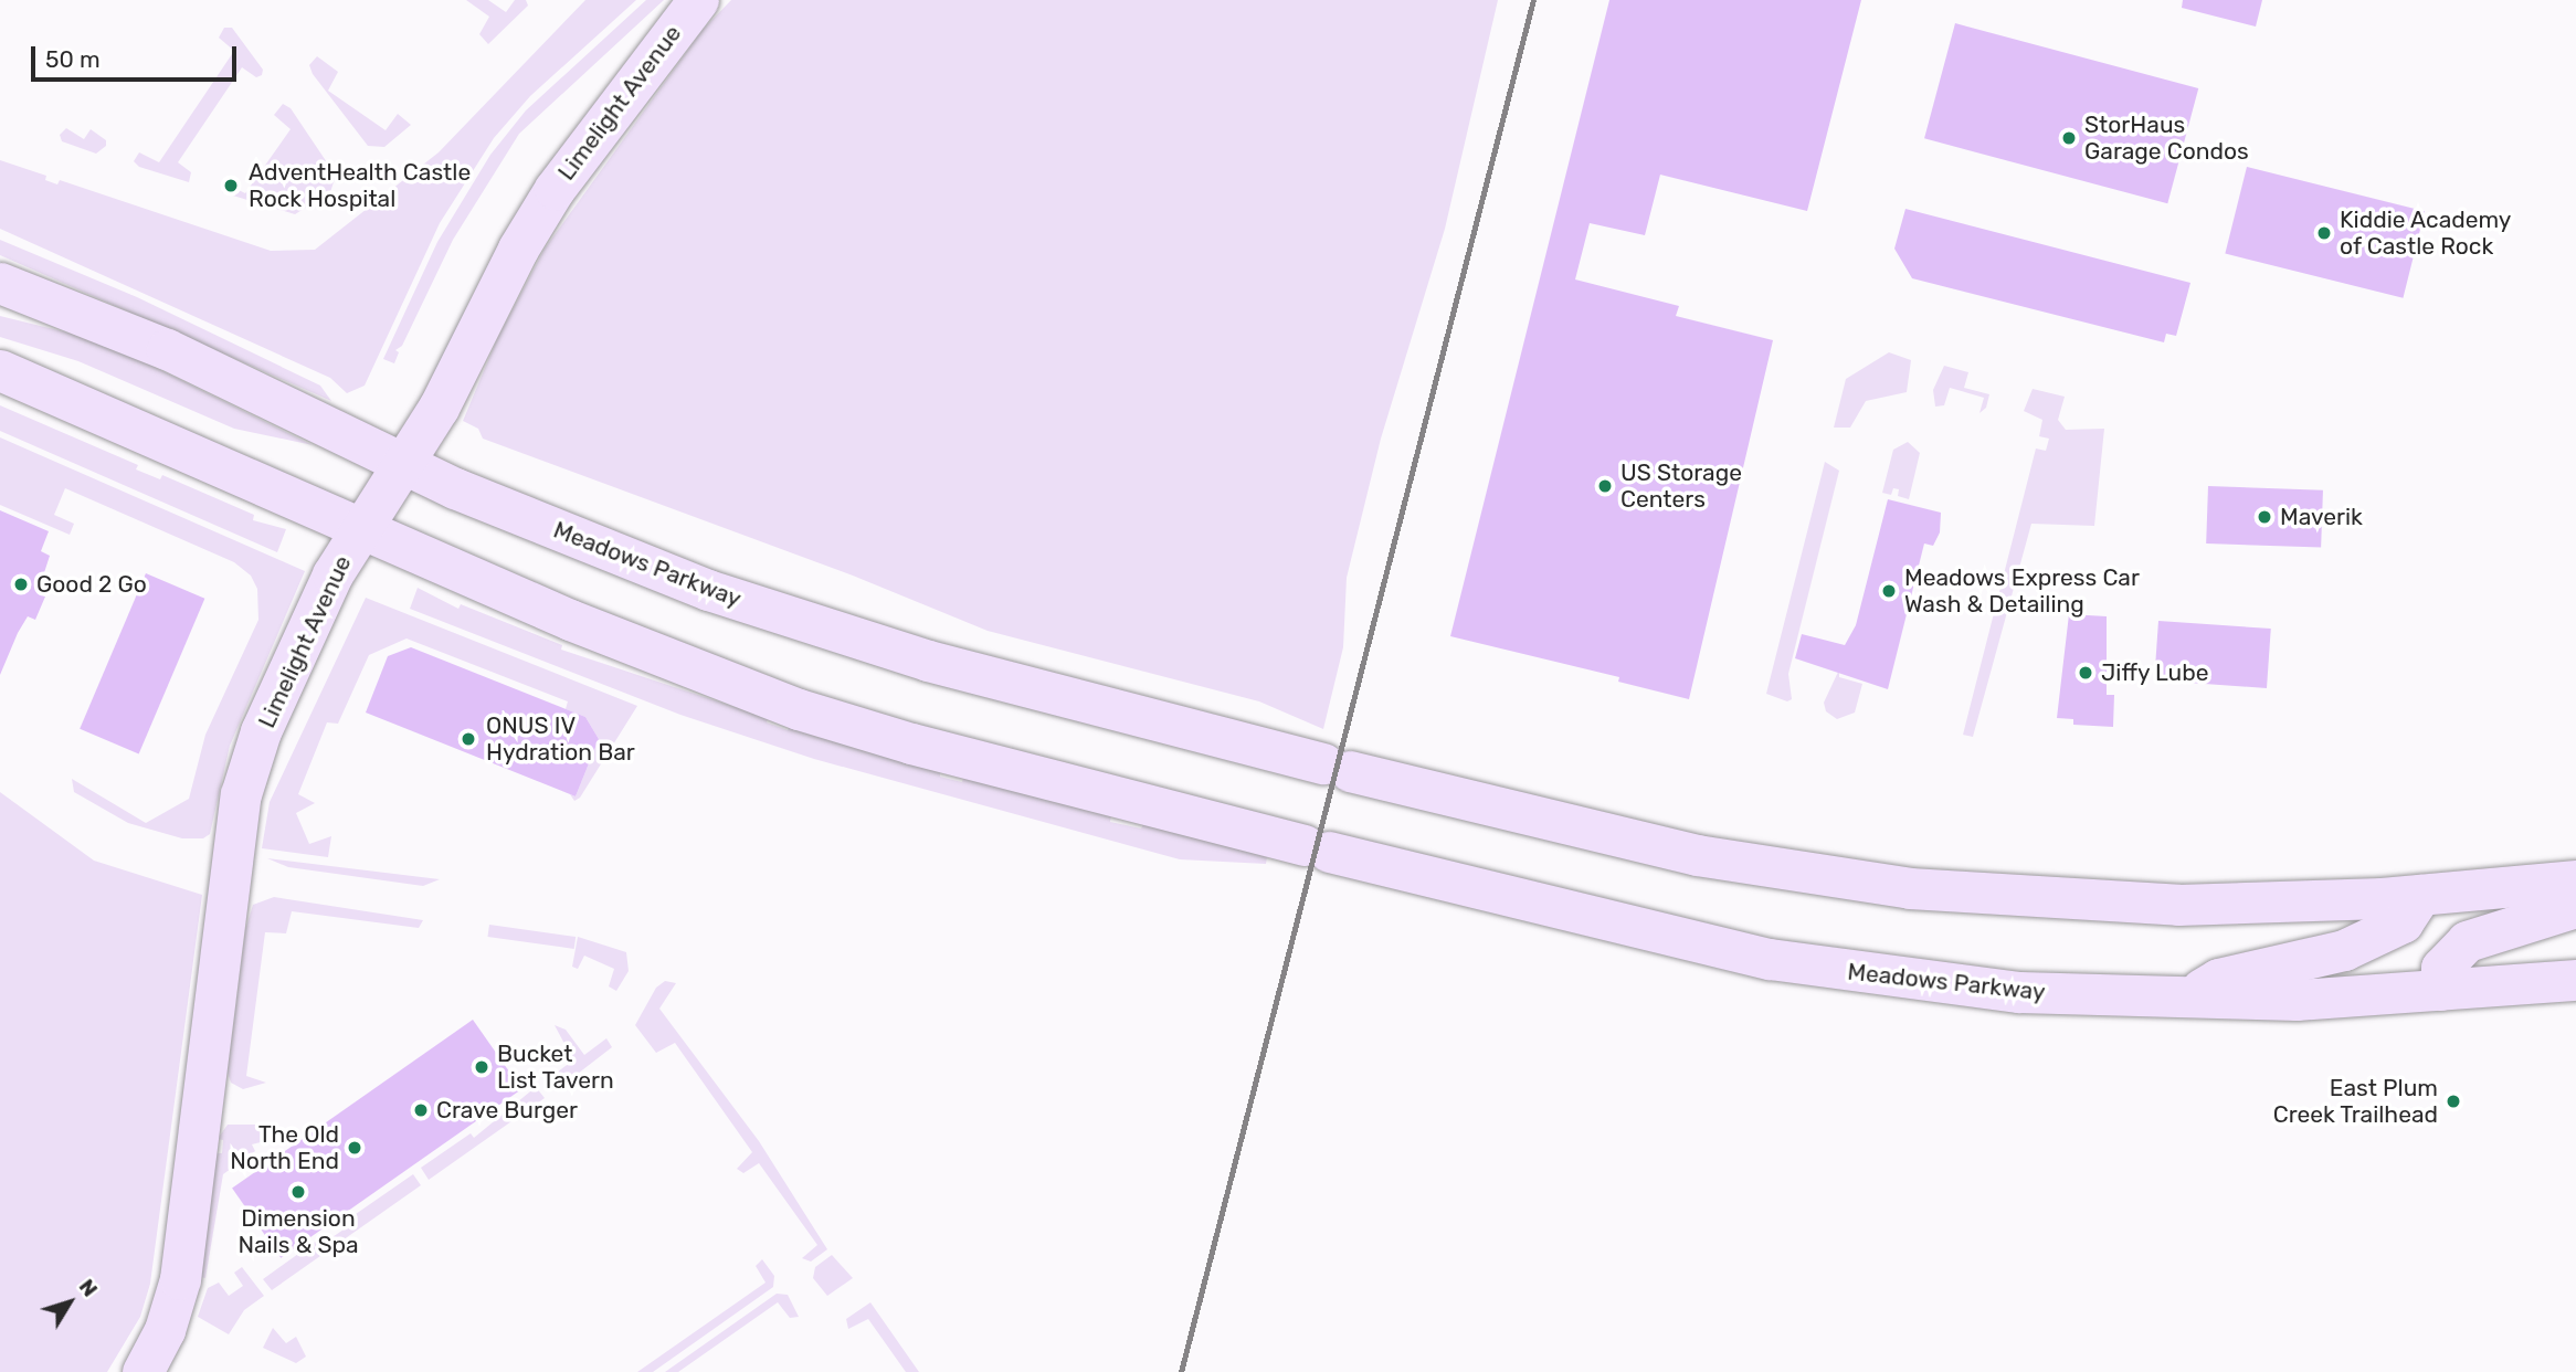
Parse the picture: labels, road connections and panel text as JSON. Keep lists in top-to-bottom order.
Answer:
{
  "streets": {
    "main road": ["Limelight Avenue", "Meadows Parkway"]
  },
  "crossings": [
    ["Limelight Avenue", "Meadows Parkway"]
  ],
  "places": [
    "StorHaus Garage Condos",
    "AdventHealth Castle Rock Hospital",
    "Kiddie Academy of Castle Rock",
    "US Storage Centers",
    "Maverik",
    "Good 2 Go",
    "Meadows Express Car Wash & Detailing",
    "Jiffy Lube",
    "ONUS IV Hydration Bar",
    "Bucket List Tavern",
    "East Plum Creek Trailhead",
    "Crave Burger",
    "The Old North End",
    "Dimension Nails & Spa"
  ],
  "scale_bar": "50 m",
  "north": "top right"
}
